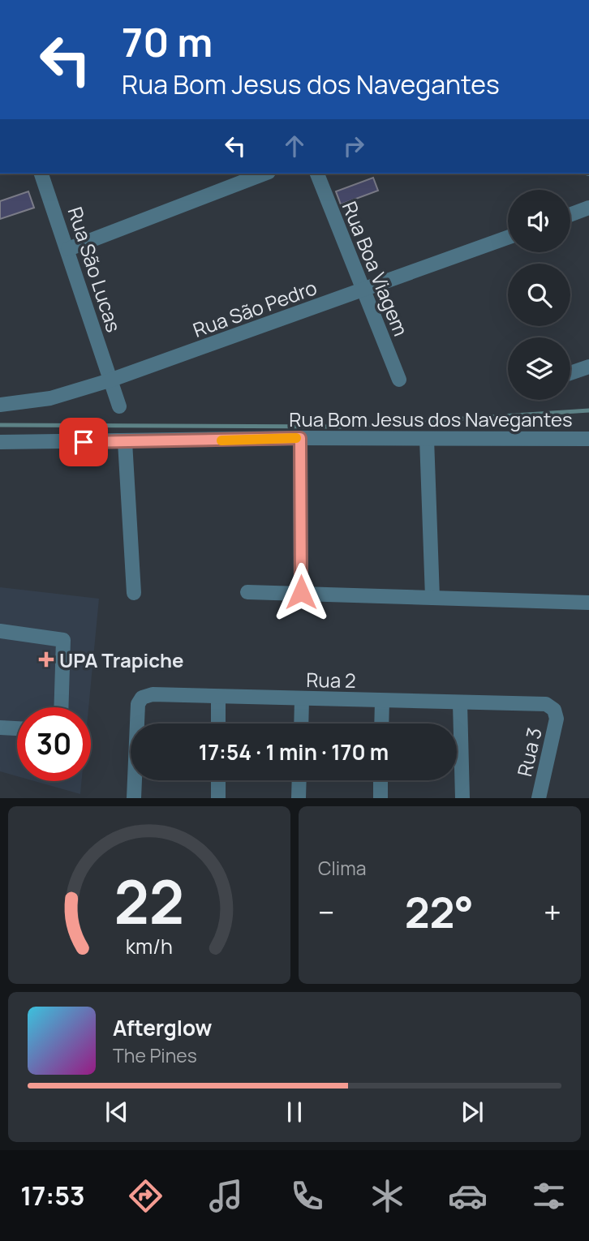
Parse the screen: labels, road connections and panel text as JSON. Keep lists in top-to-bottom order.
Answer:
{
  "streets": {
    "street": [
      "Rua Boa Viagem",
      "Rua São Lucas",
      "Rua São Pedro",
      "Rua Bom Jesus dos Navegantes",
      "Rua 2",
      "Rua 3"
    ]
  },
  "crossings": [
    ["Rua Boa Viagem", "Rua São Pedro"],
    ["Rua São Lucas", "Rua São Pedro"],
    ["Rua 2", "Rua 3"]
  ],
  "places": {
    "health": ["UPA Trapiche"]
  },
  "page": {
    "turn": ["70 m", "Rua Bom Jesus dos Navegantes"],
    "limit": "30",
    "trip": "17:54 · 1 min · 170 m",
    "tile": "Clima",
    "heat": ["−", "22°", "+"],
    "song": ["Afterglow", "The Pines"],
    "tabs": "17:53",
    "gauge": ["22", "km/h"]
  }
}
